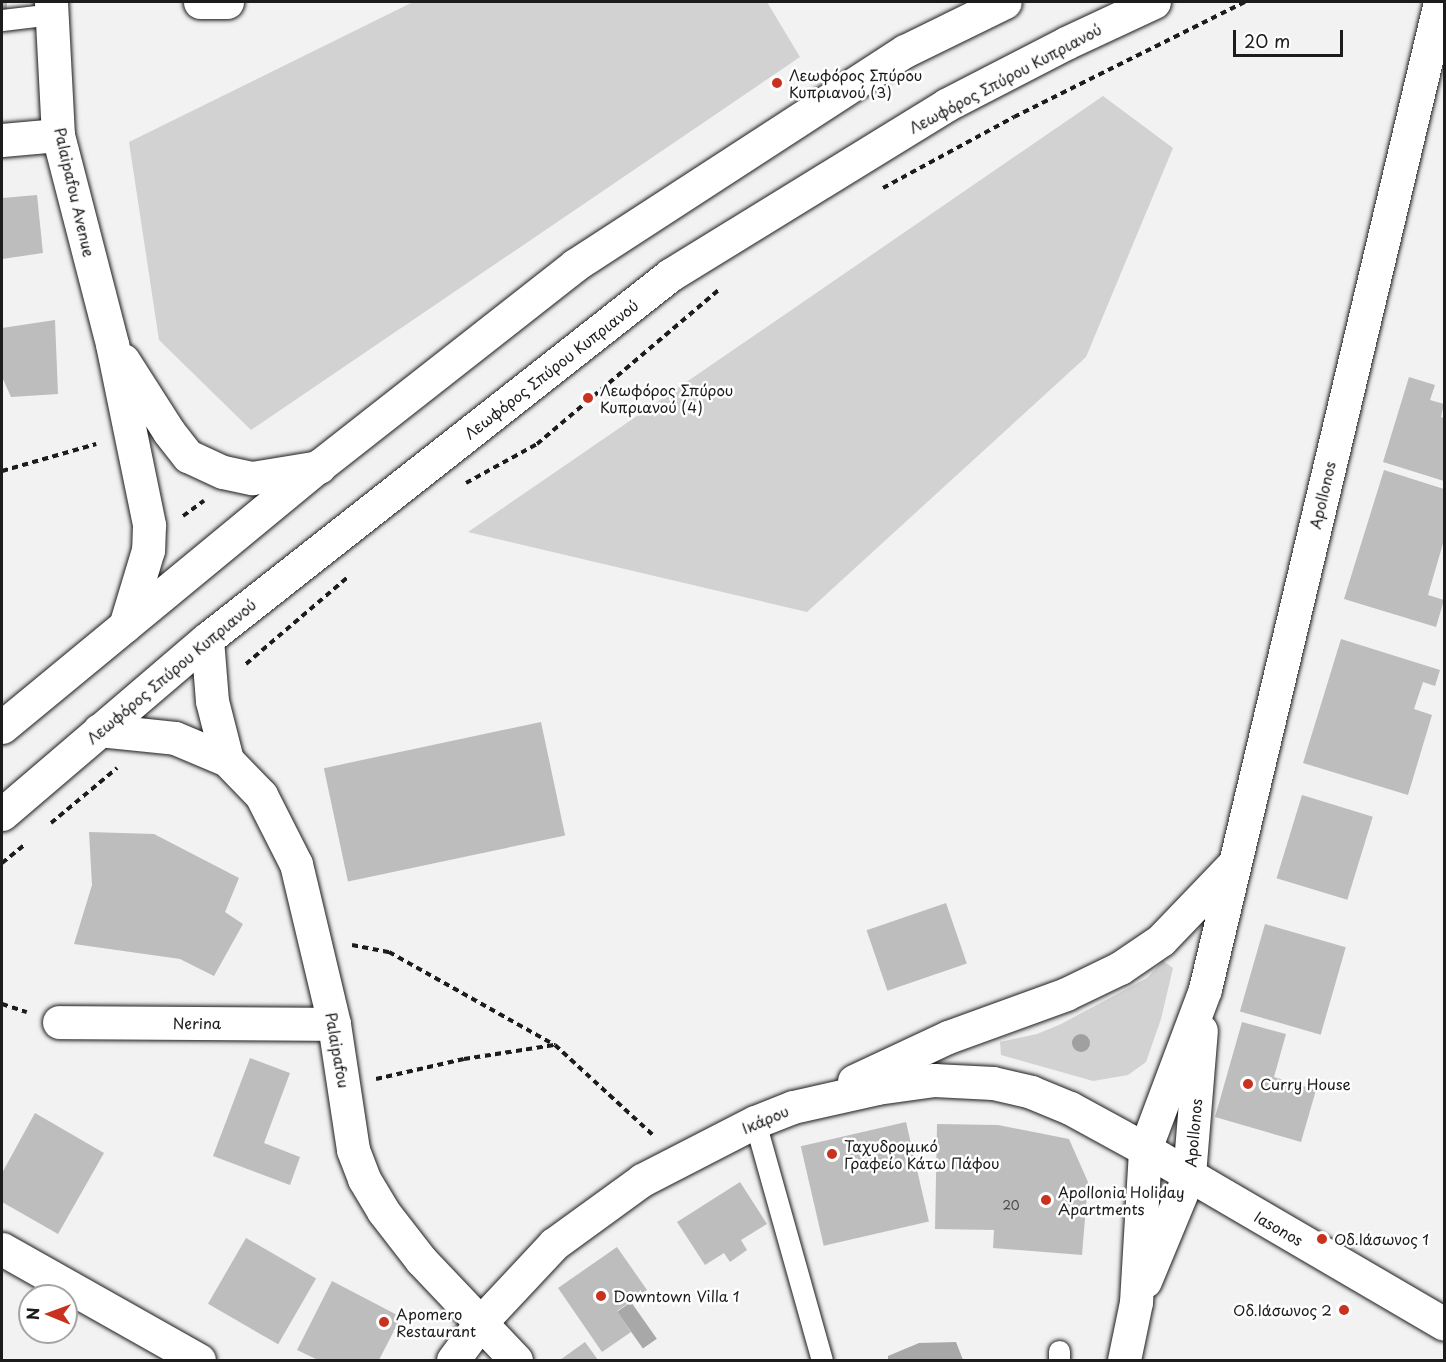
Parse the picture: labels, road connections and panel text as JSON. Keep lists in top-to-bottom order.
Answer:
{
  "streets": {
    "street": [
      "Λεωφόρος Σπύρου Κυπριανού",
      "Palaipafou Avenue",
      "Apollonos",
      "Nerina",
      "Palaipafou",
      "Ικάρου",
      "Iasonos"
    ]
  },
  "crossings": [
    ["Apollonos", "Ικάρου"],
    ["Apollonos", "Iasonos"],
    ["Nerina", "Palaipafou"],
    ["Palaipafou", "Ικάρου"],
    ["Ικάρου", "Iasonos"]
  ],
  "places": [
    "Λεωφόρος Σπύρου Κυπριανού (3)",
    "Λεωφόρος Σπύρου Κυπριανού (4)",
    "Curry House",
    "Ταχυδρομικό Γραφείο Κάτω Πάφου",
    "Apollonia Holiday Apartments",
    "Οδ.Ιάσωνος 1",
    "Downtown Villa 1",
    "Οδ.Ιάσωνος 2",
    "Apomero Restaurant"
  ],
  "house_numbers": ["20"],
  "scale_bar": "20 m",
  "north": "left"
}
